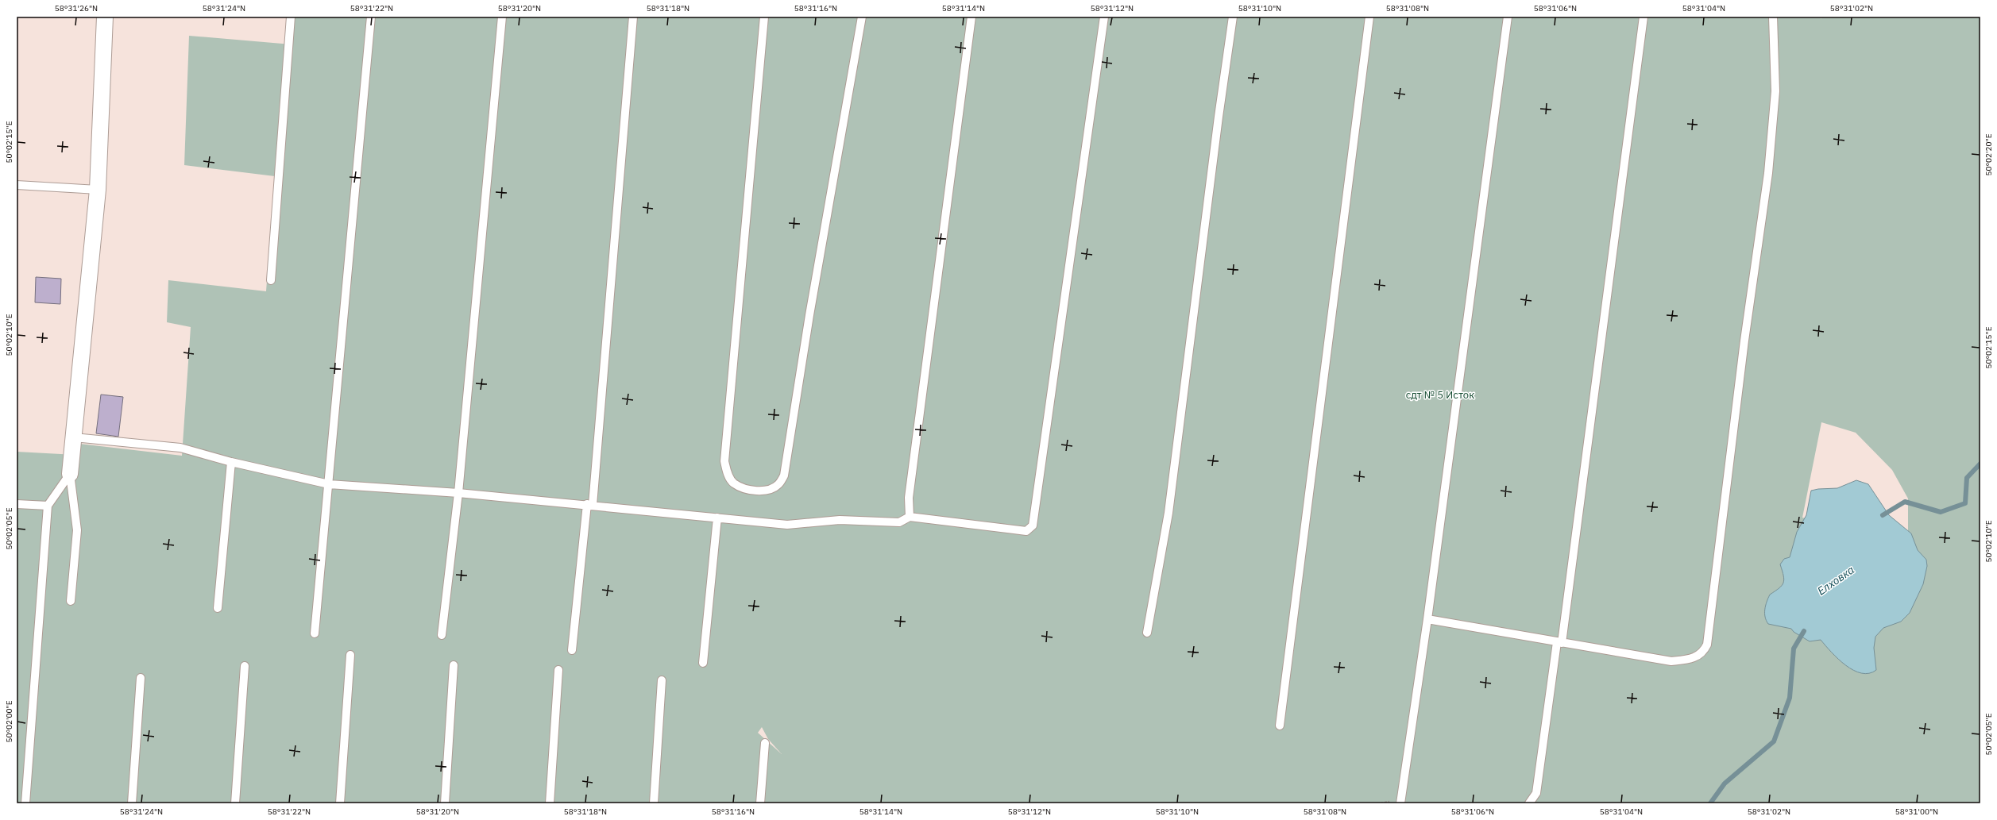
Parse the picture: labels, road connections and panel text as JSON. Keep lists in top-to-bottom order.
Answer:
{
  "water": ["Елховка"],
  "parks": ["сдт № 5 Исток"],
  "coordinates": [
    "58°31'26\"N",
    "58°31'24\"N",
    "58°31'22\"N",
    "58°31'20\"N",
    "58°31'18\"N",
    "58°31'16\"N",
    "58°31'14\"N",
    "58°31'12\"N",
    "58°31'10\"N",
    "58°31'08\"N",
    "58°31'06\"N",
    "58°31'04\"N",
    "58°31'02\"N",
    "50°02'15\"E",
    "50°02'20\"E",
    "50°02'10\"E",
    "50°02'05\"E",
    "50°02'00\"E",
    "58°31'00\"N"
  ]
}
